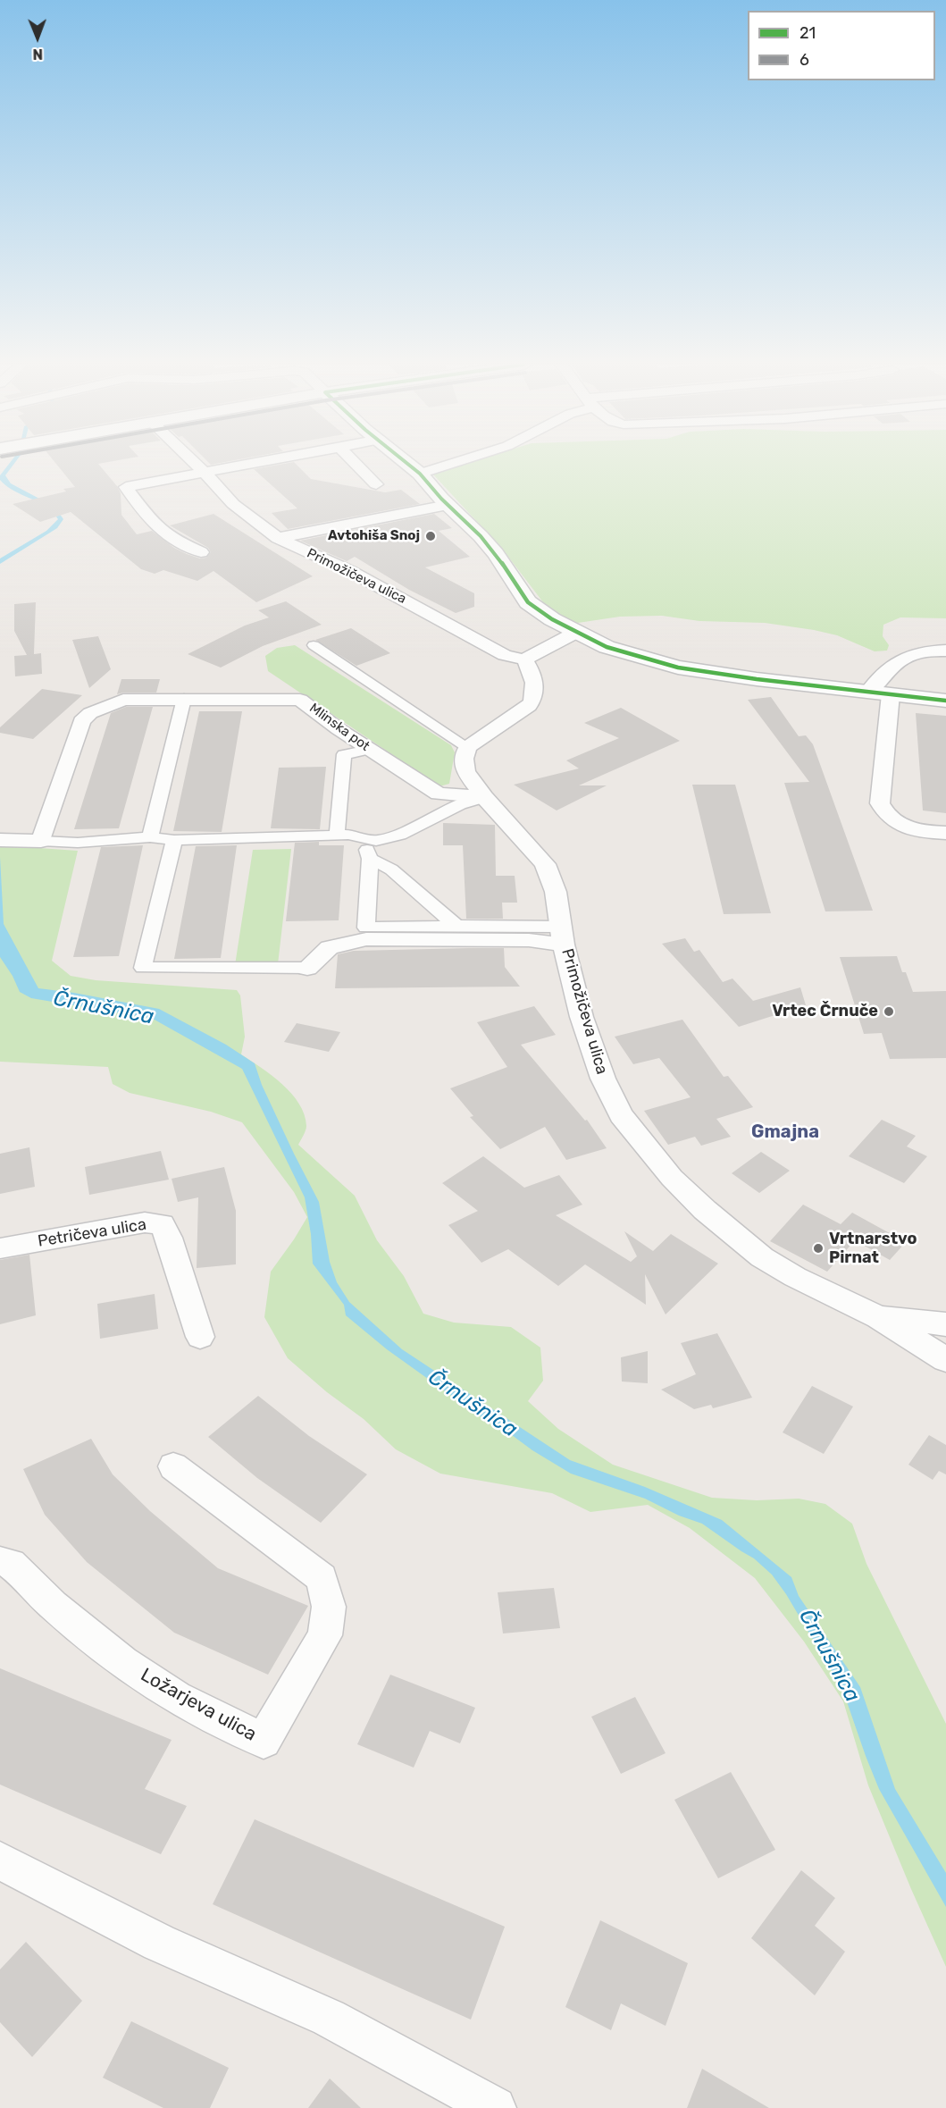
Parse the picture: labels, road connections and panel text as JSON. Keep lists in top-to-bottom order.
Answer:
{
  "streets": {
    "street": [
      "Primožičeva ulica",
      "Mlinska pot",
      "Petričeva ulica",
      "Ložarjeva ulica"
    ]
  },
  "crossings": [
    ["Primožičeva ulica", "Mlinska pot"]
  ],
  "districts": ["Gmajna"],
  "water": ["Črnušnica"],
  "places": ["Avtohiša Snoj", "Vrtec Črnuče", "Vrtnarstvo Pirnat"],
  "lines": ["transit line 21"],
  "legend": ["21", "6"],
  "north": "bottom"
}
